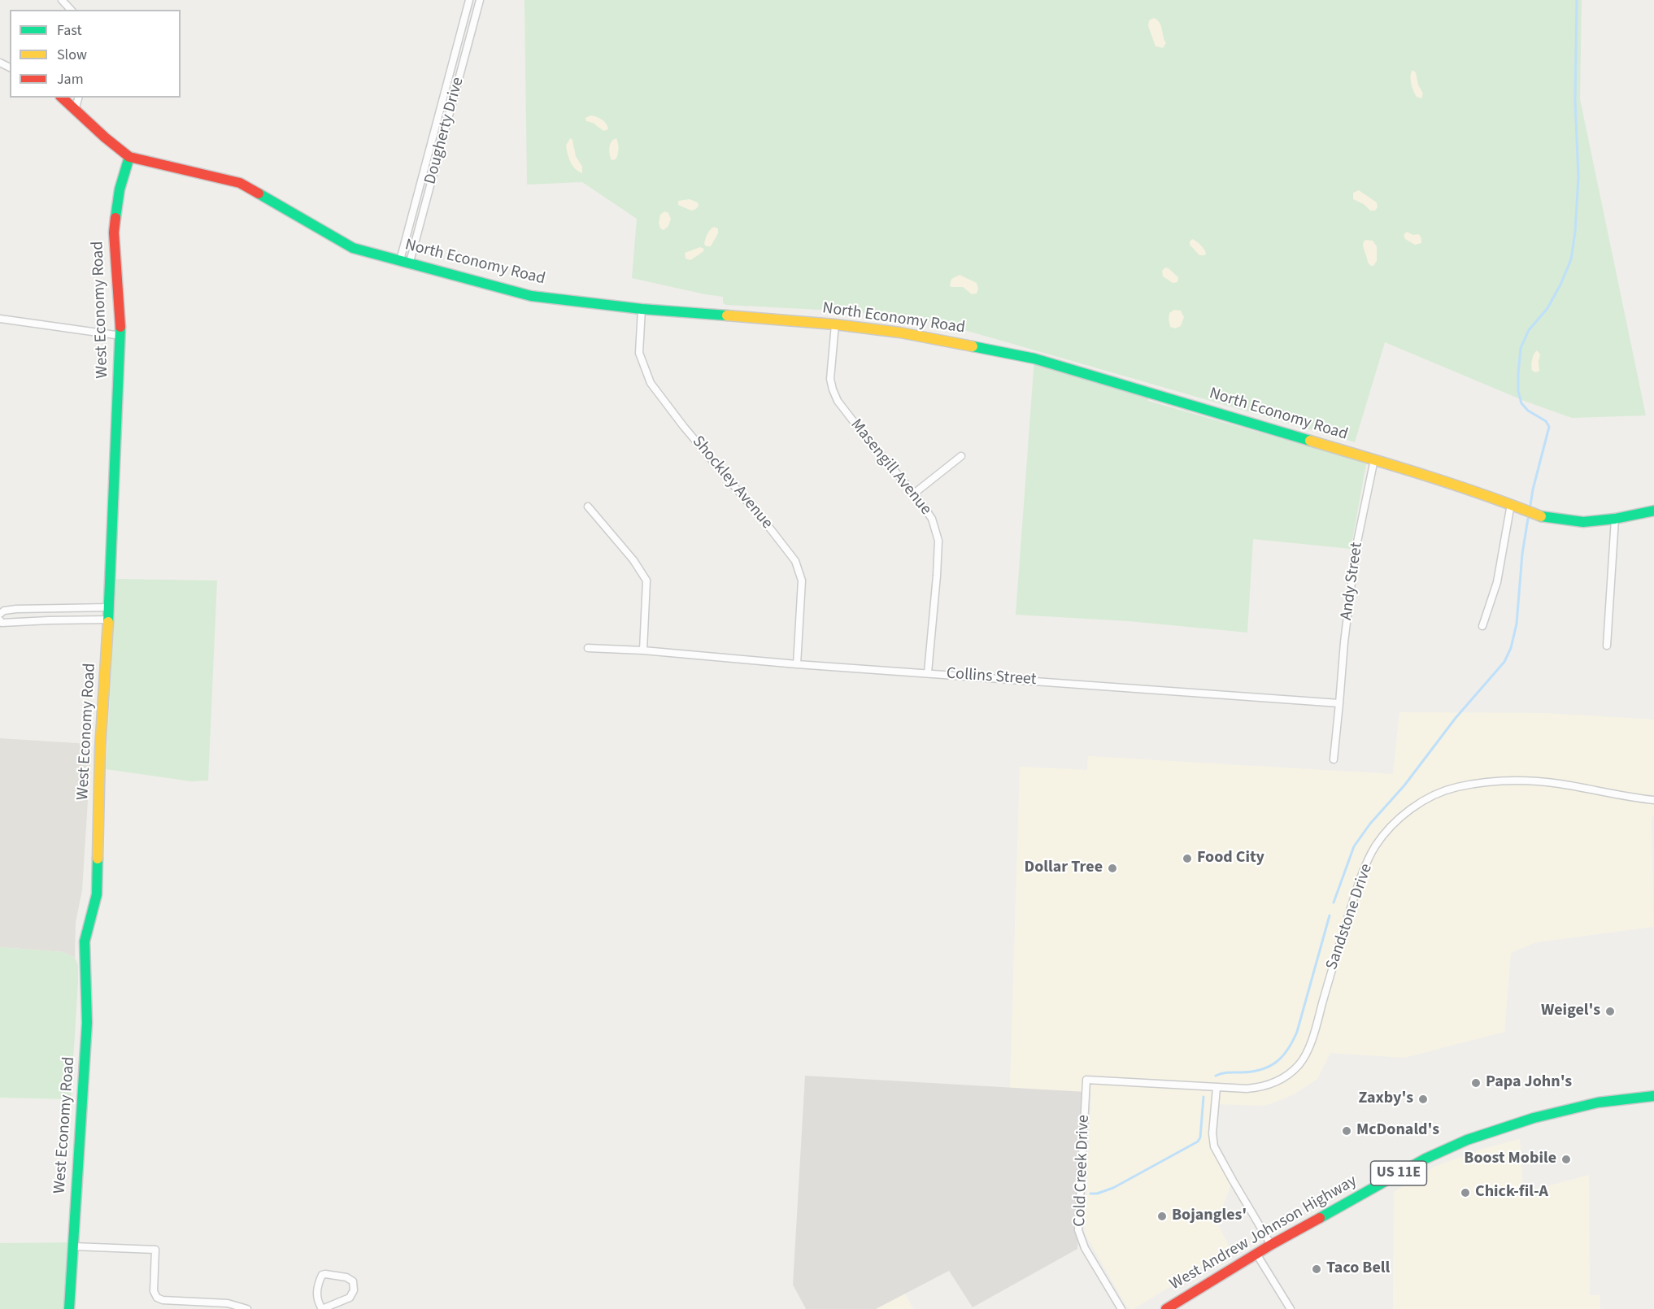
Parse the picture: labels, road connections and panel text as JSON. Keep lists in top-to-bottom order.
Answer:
{
  "streets": {
    "street": [
      "Dougherty Drive",
      "North Economy Road",
      "West Economy Road",
      "Masengill Avenue",
      "Shockley Avenue",
      "Andy Street",
      "Collins Street",
      "Sandstone Drive",
      "Cold Creek Drive",
      "US 11E",
      "West Andrew Johnson Highway"
    ]
  },
  "crossings": [
    ["Dougherty Drive", "North Economy Road"],
    ["North Economy Road", "West Economy Road"],
    ["North Economy Road", "Masengill Avenue"],
    ["North Economy Road", "Shockley Avenue"],
    ["North Economy Road", "Andy Street"],
    ["Masengill Avenue", "Collins Street"],
    ["Shockley Avenue", "Collins Street"],
    ["Andy Street", "Collins Street"],
    ["Sandstone Drive", "Cold Creek Drive"]
  ],
  "places": [
    "Food City",
    "Dollar Tree",
    "Weigel's",
    "Papa John's",
    "Zaxby's",
    "McDonald's",
    "Boost Mobile",
    "Chick-fil-A",
    "Bojangles'",
    "Taco Bell"
  ],
  "legend": ["Fast", "Slow", "Jam"]
}
